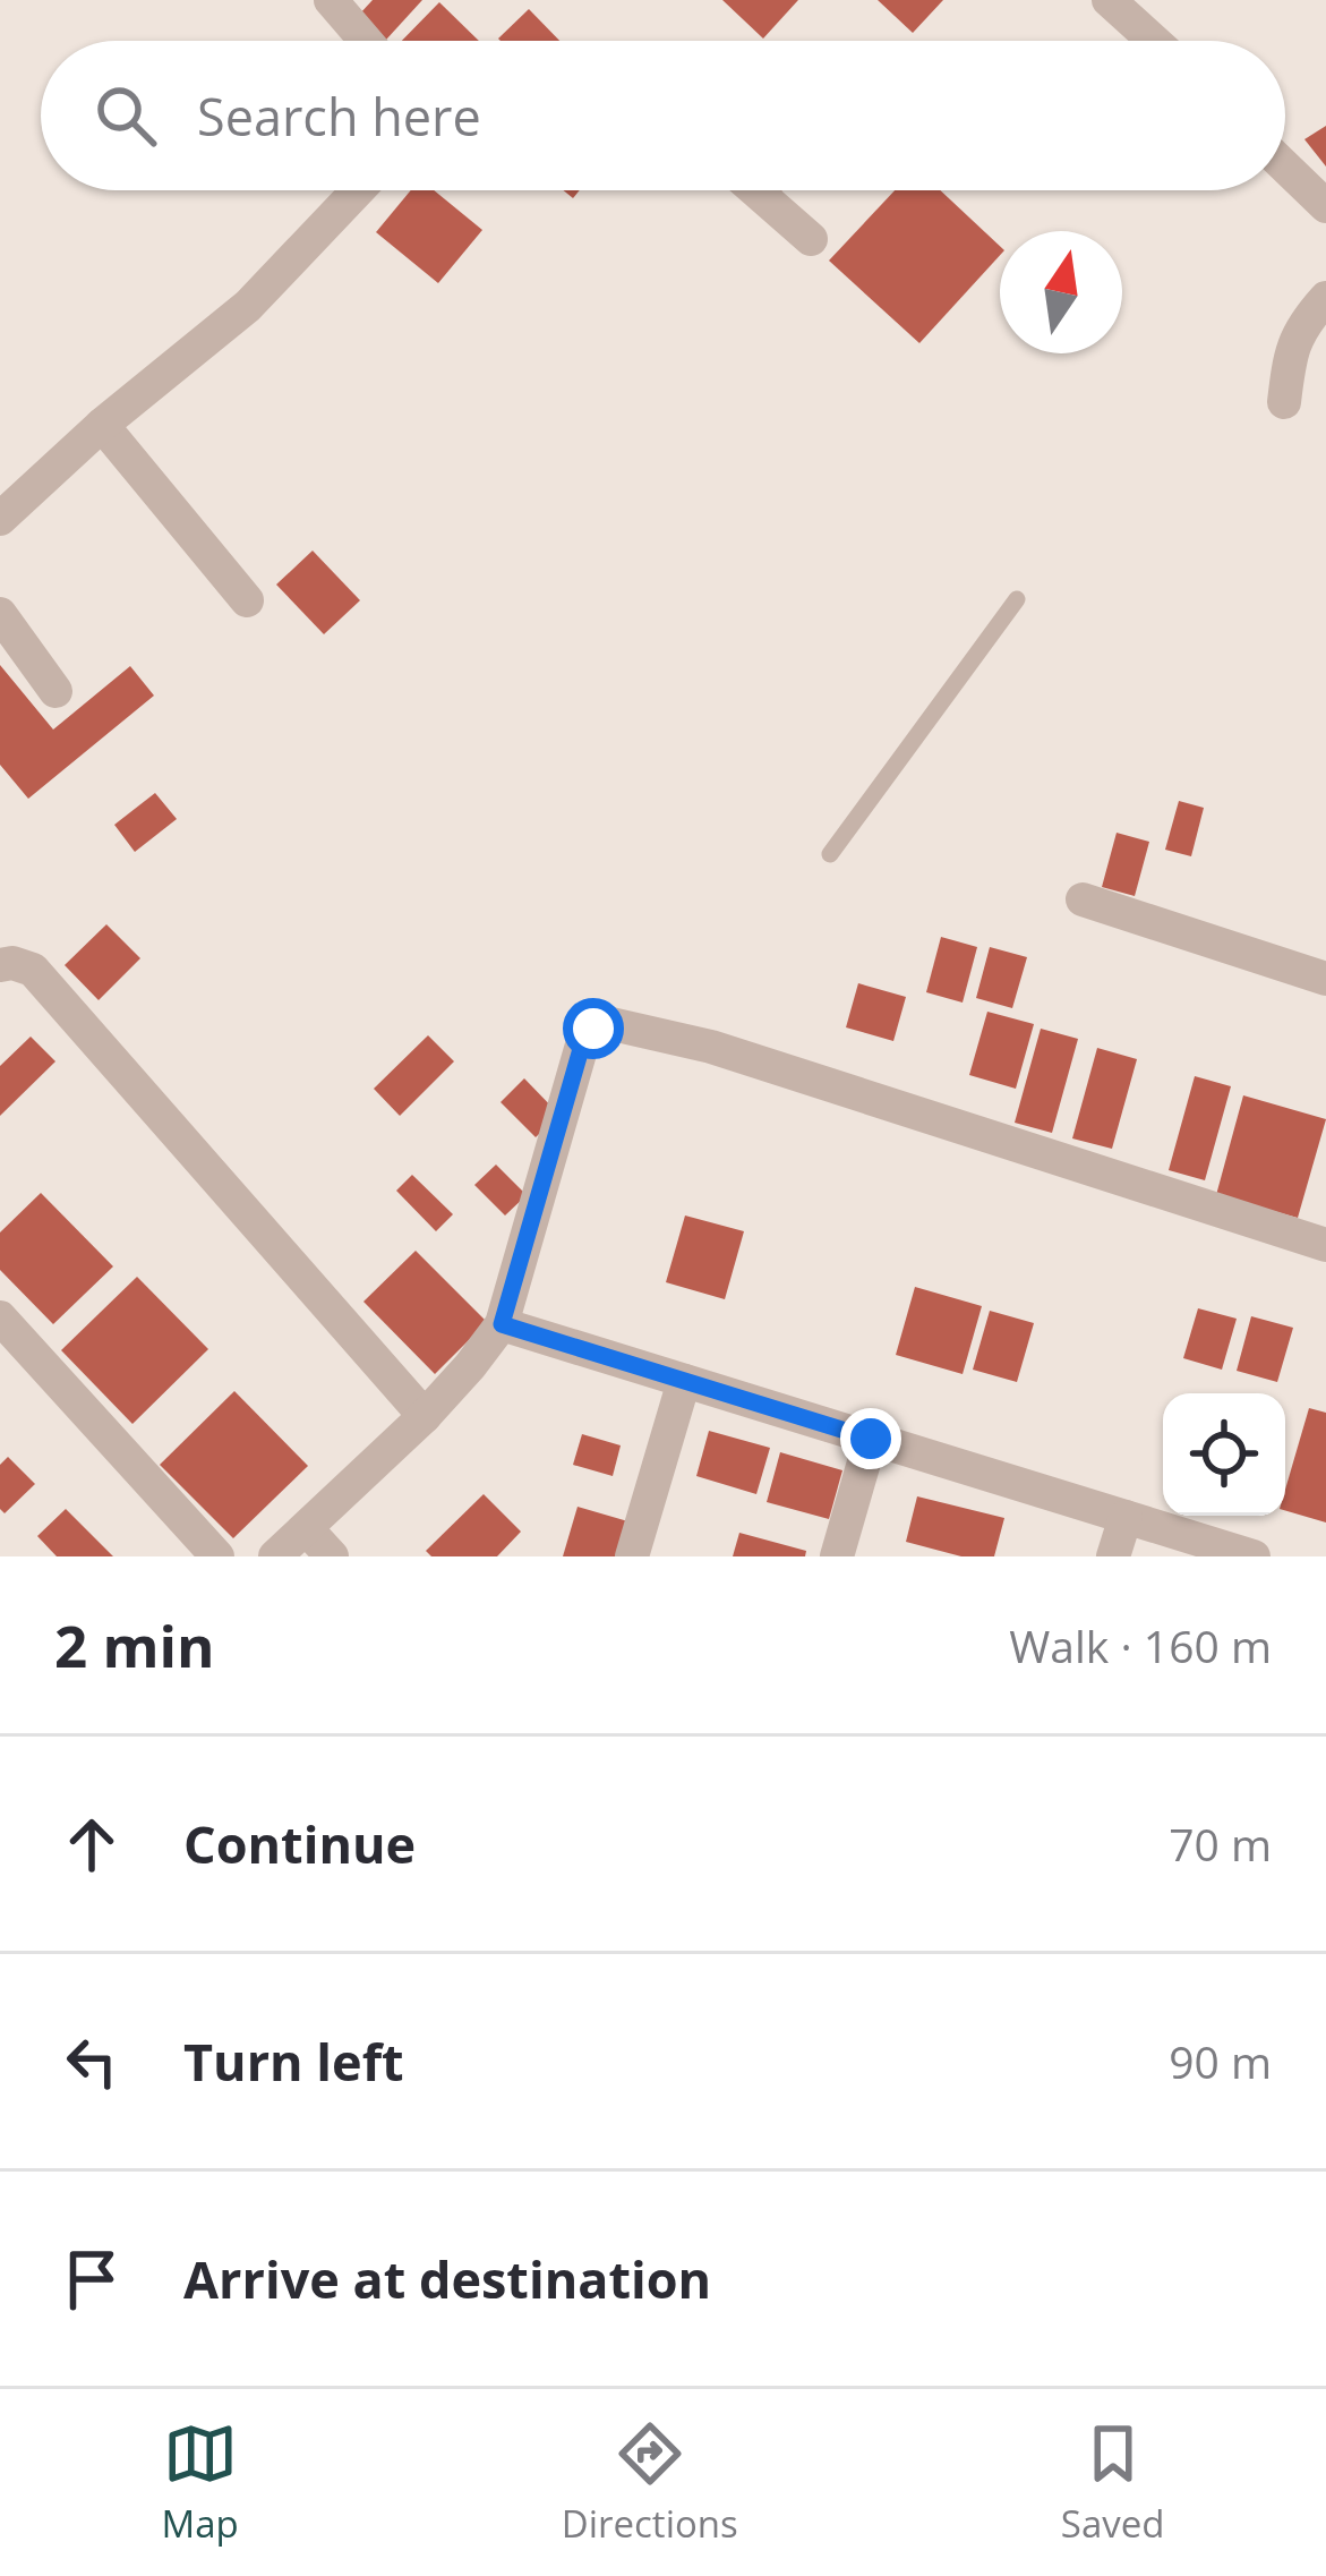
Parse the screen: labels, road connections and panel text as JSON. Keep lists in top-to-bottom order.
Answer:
{
  "north": "top",
  "page": {
    "search": "Search here",
    "heading": ["2 min", "Walk · 160 m"],
    "list": [
      ["Continue", "70 m"],
      ["Turn left", "90 m"],
      "Arrive at destination"
    ],
    "nav": ["Map", "Directions", "Saved"]
  }
}
